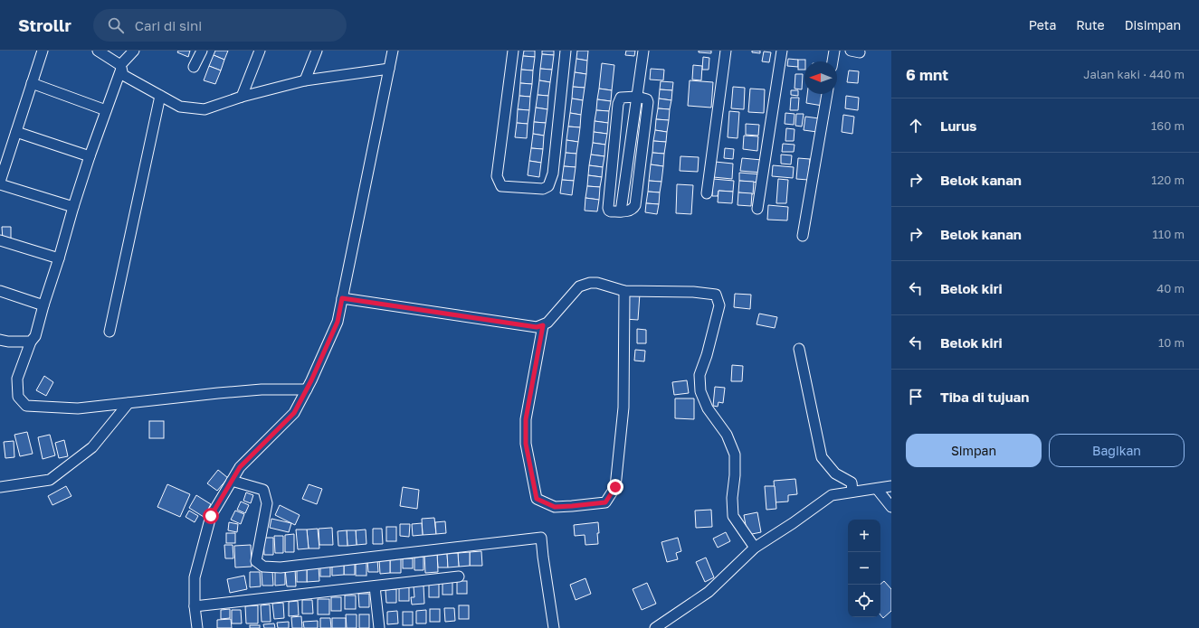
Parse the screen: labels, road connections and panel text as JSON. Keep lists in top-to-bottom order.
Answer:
{
  "north": "left",
  "page": {
    "header": "Strollr",
    "search": "Cari di sini",
    "nav": ["Peta", "Rute", "Disimpan"],
    "heading": ["6 mnt", "Jalan kaki · 440 m"],
    "list": [
      ["Lurus", "160 m"],
      ["Belok kanan", "120 m"],
      ["Belok kanan", "110 m"],
      ["Belok kiri", "40 m"],
      ["Belok kiri", "10 m"],
      "Tiba di tujuan"
    ],
    "buttons": ["Simpan", "Bagikan"],
    "map_buttons": ["+", "−"]
  }
}
